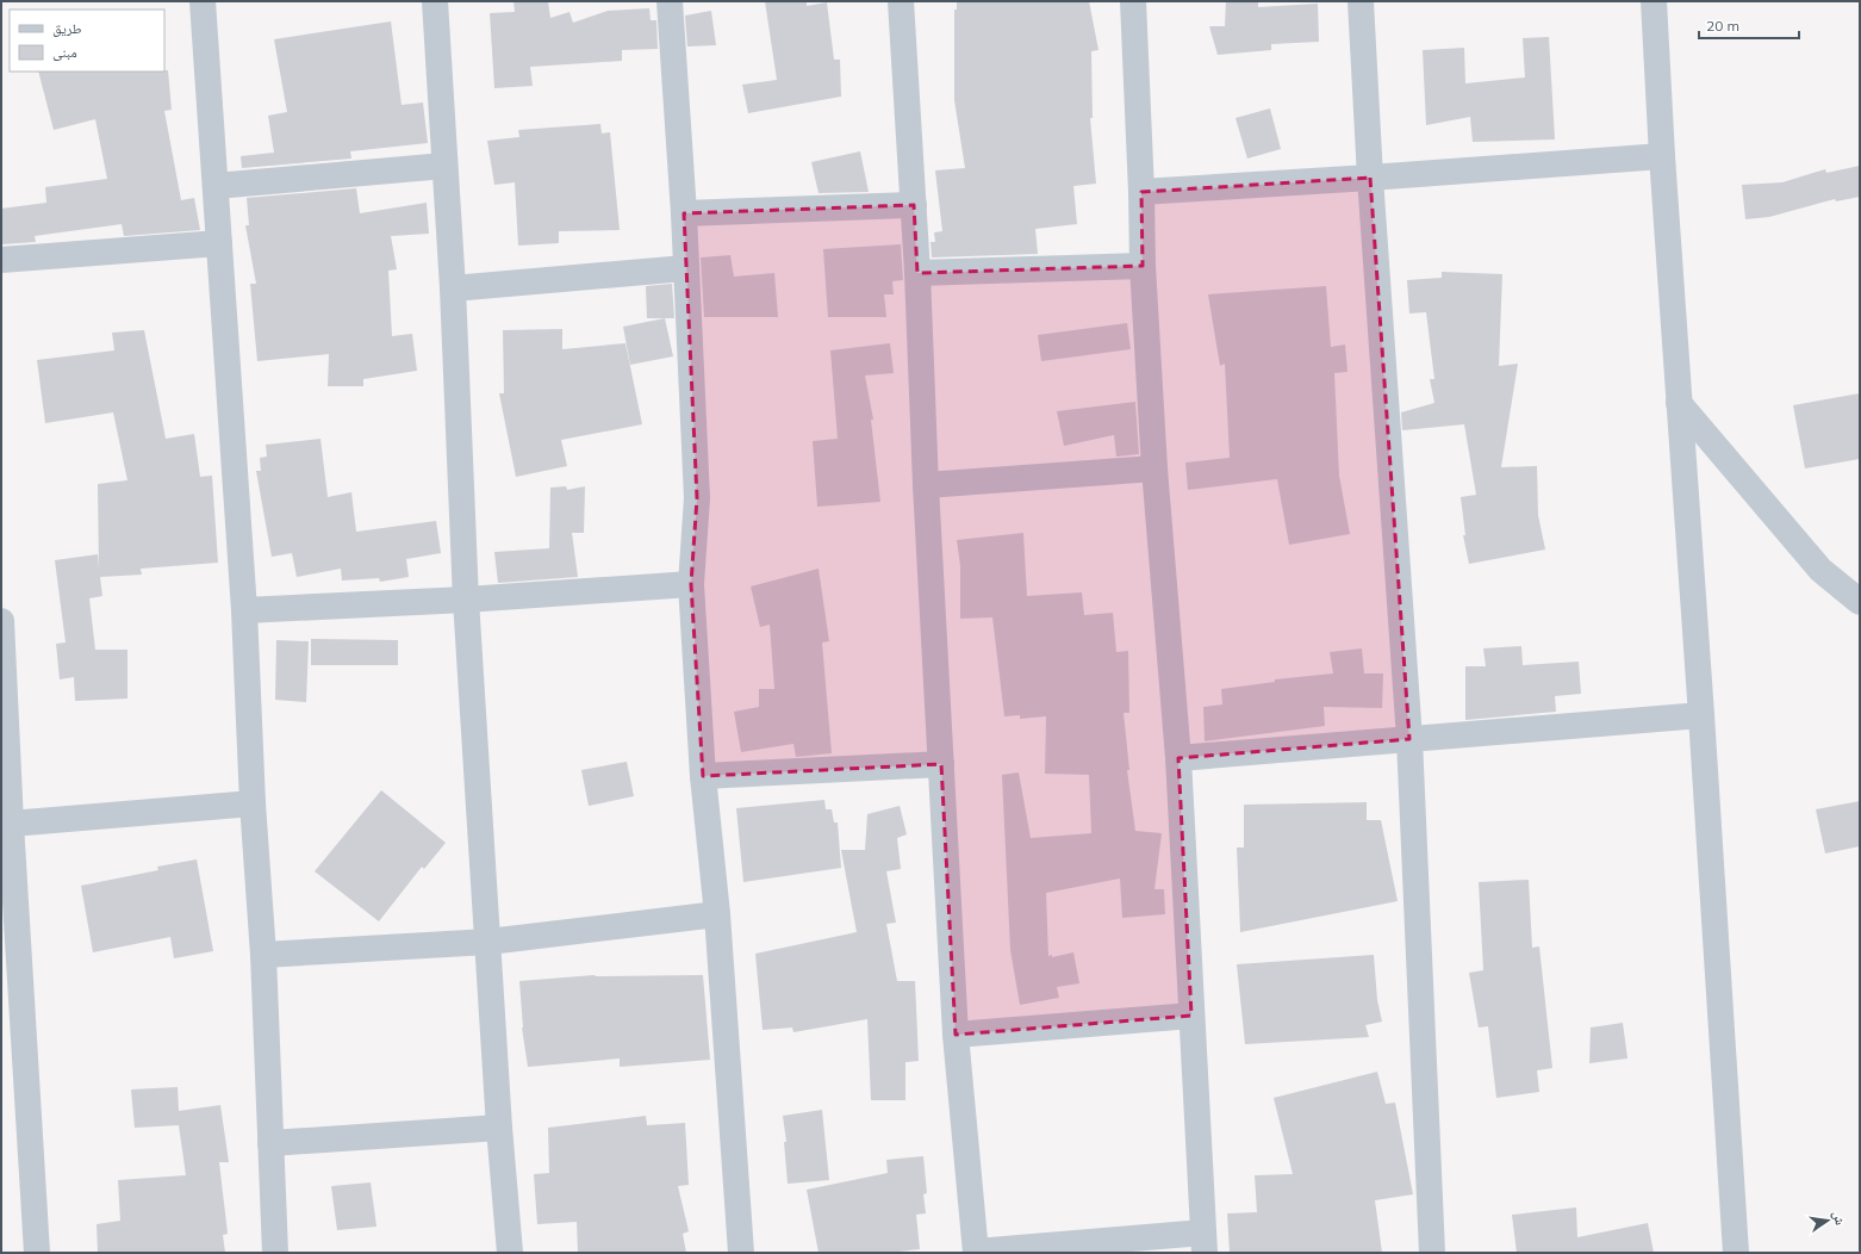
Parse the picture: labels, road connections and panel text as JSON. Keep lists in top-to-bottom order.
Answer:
{
  "legend": ["طريق", "مبنى"],
  "scale_bar": "20 m",
  "north": "right"
}
